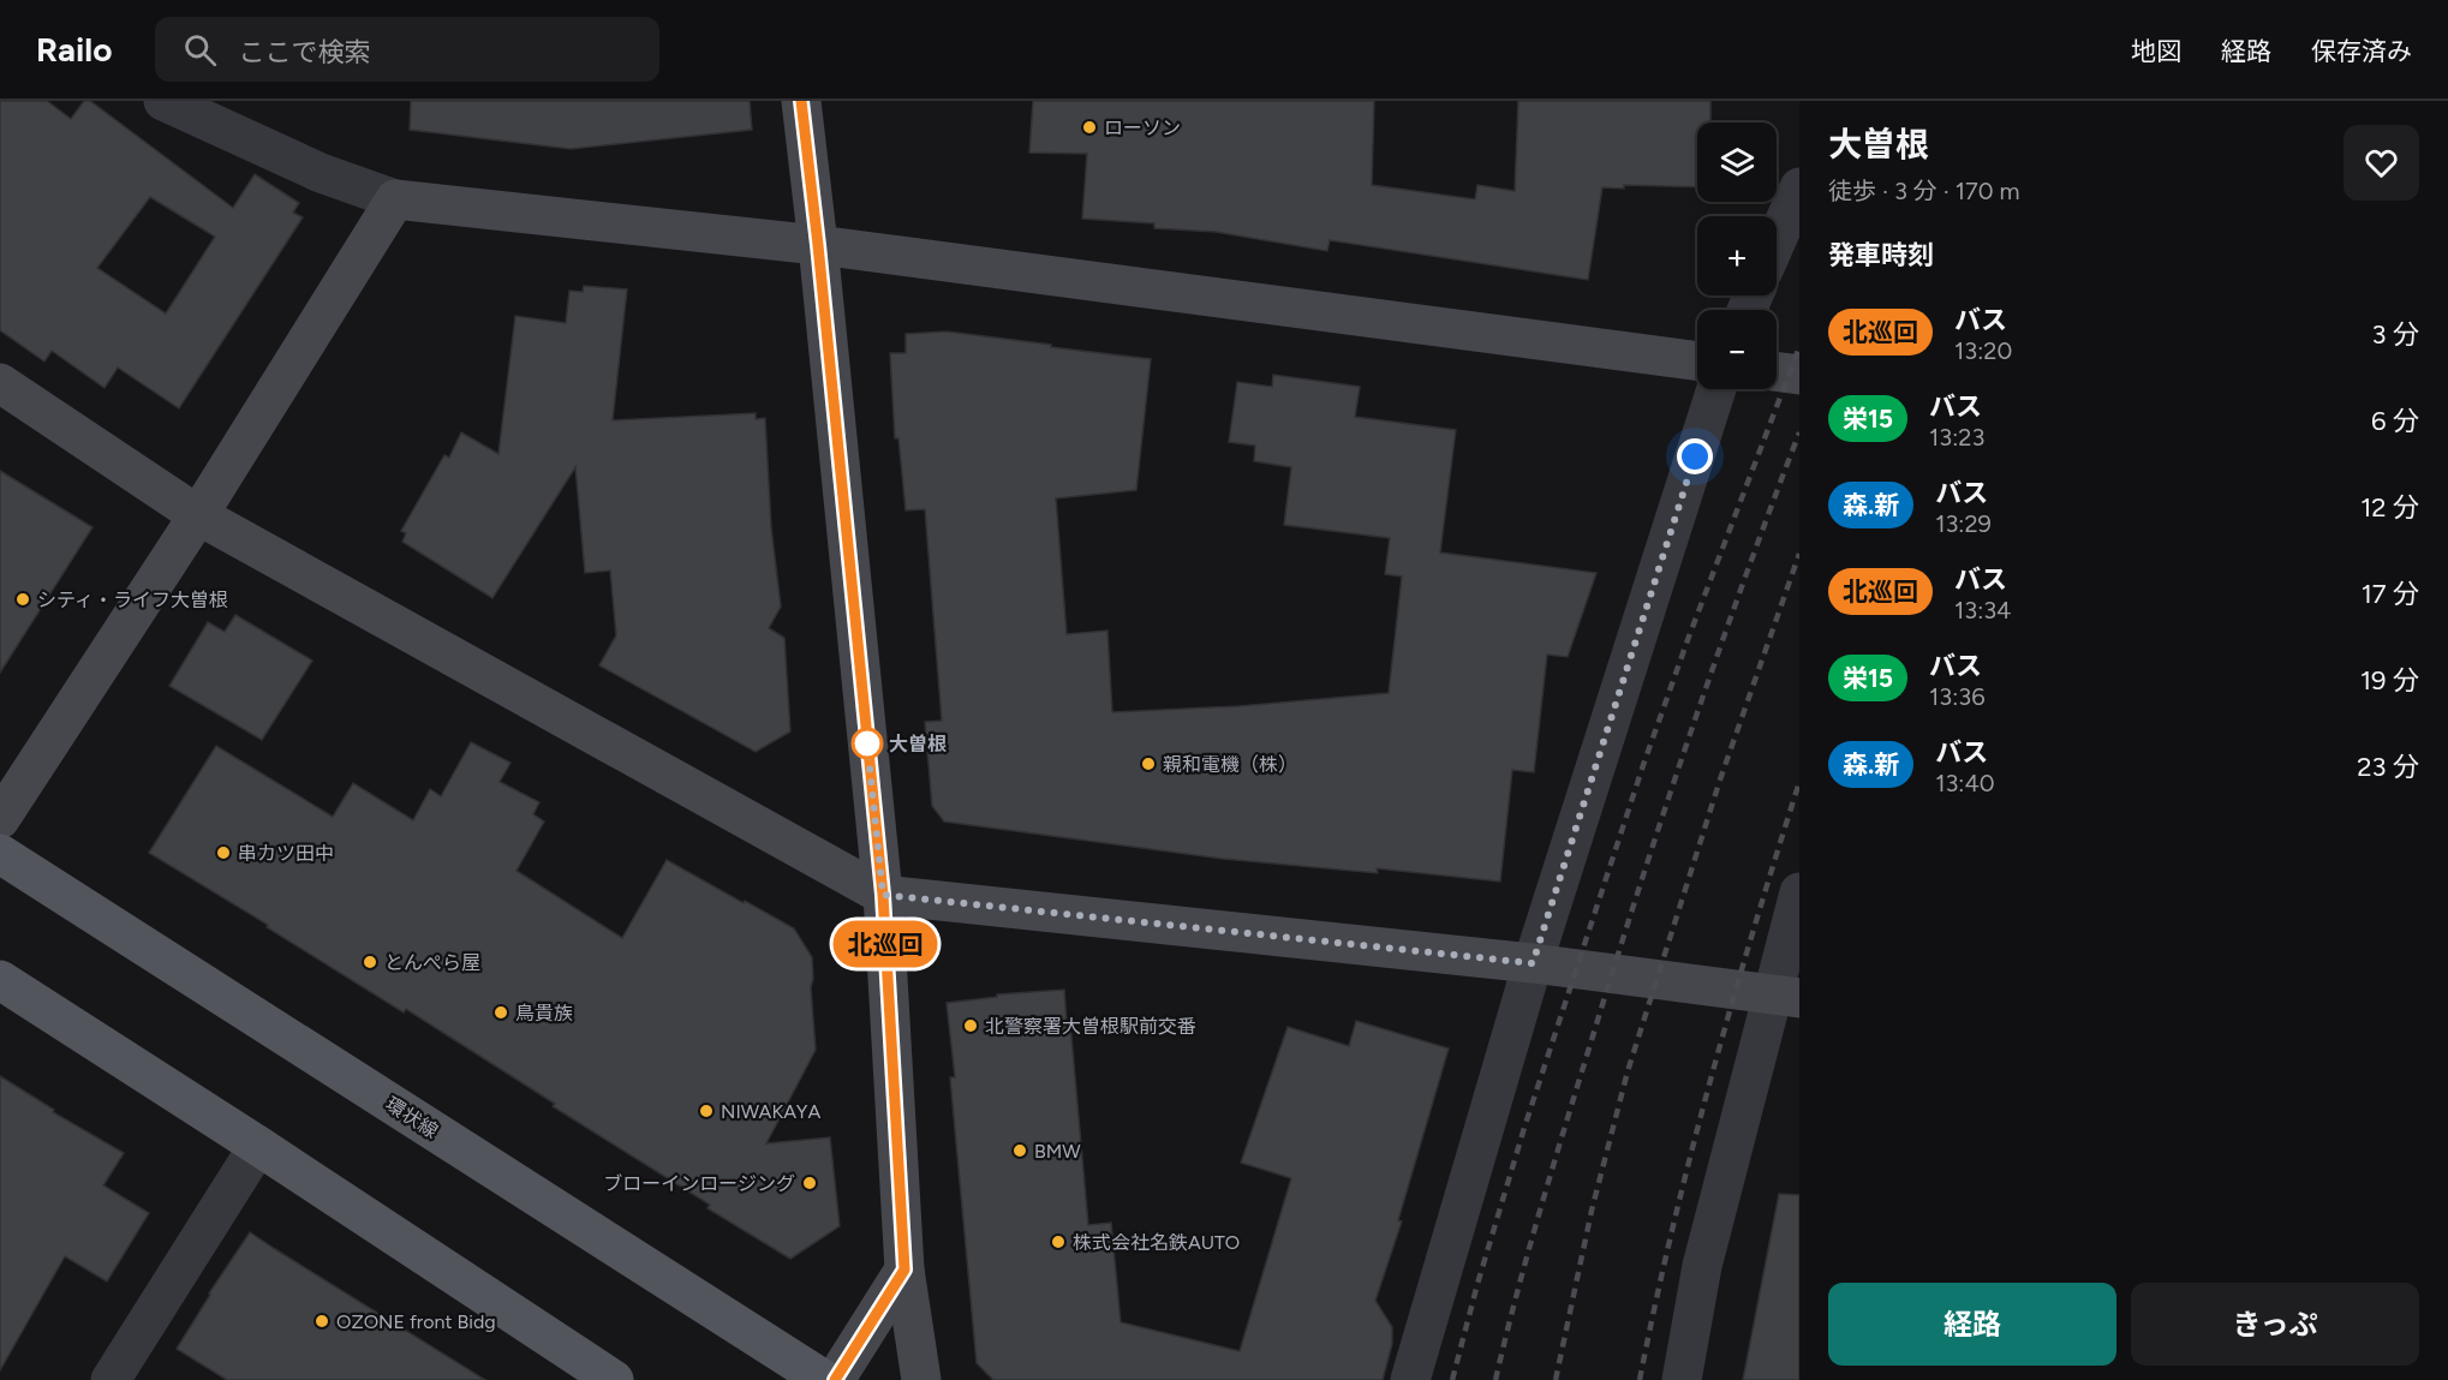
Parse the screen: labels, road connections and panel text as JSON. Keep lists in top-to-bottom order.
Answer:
{
  "streets": {
    "main road": ["環状線"]
  },
  "places": [
    "ローソン",
    "シティ・ライフ大曽根",
    "大曽根",
    "親和電機（株）",
    "串カツ田中",
    "とんぺら屋",
    "鳥貴族",
    "北警察署大曽根駅前交番",
    "NIWAKAYA",
    "BMW",
    "ブローインロージング",
    "株式会社名鉄AUTO",
    "OZONE front Bidg"
  ],
  "lines": ["bus line 北巡回"],
  "page": {
    "header": "Railo",
    "search": "ここで検索",
    "nav": ["地図", "経路", "保存済み"],
    "on_map": "北巡回",
    "heading": [
      ["大曽根", "徒歩 · 3 分 · 170 m"],
      "発車時刻"
    ],
    "map_buttons": ["+", "−"],
    "list": [
      {
        "mark": "北巡回",
        "name": "バス",
        "note": "13:20",
        "value": "3 分"
      },
      {
        "mark": "栄15",
        "name": "バス",
        "note": "13:23",
        "value": "6 分"
      },
      {
        "mark": "森.新",
        "name": "バス",
        "note": "13:29",
        "value": "12 分"
      },
      {
        "mark": "北巡回",
        "name": "バス",
        "note": "13:34",
        "value": "17 分"
      },
      {
        "mark": "栄15",
        "name": "バス",
        "note": "13:36",
        "value": "19 分"
      },
      {
        "mark": "森.新",
        "name": "バス",
        "note": "13:40",
        "value": "23 分"
      }
    ],
    "buttons": ["経路", "きっぷ"]
  }
}
